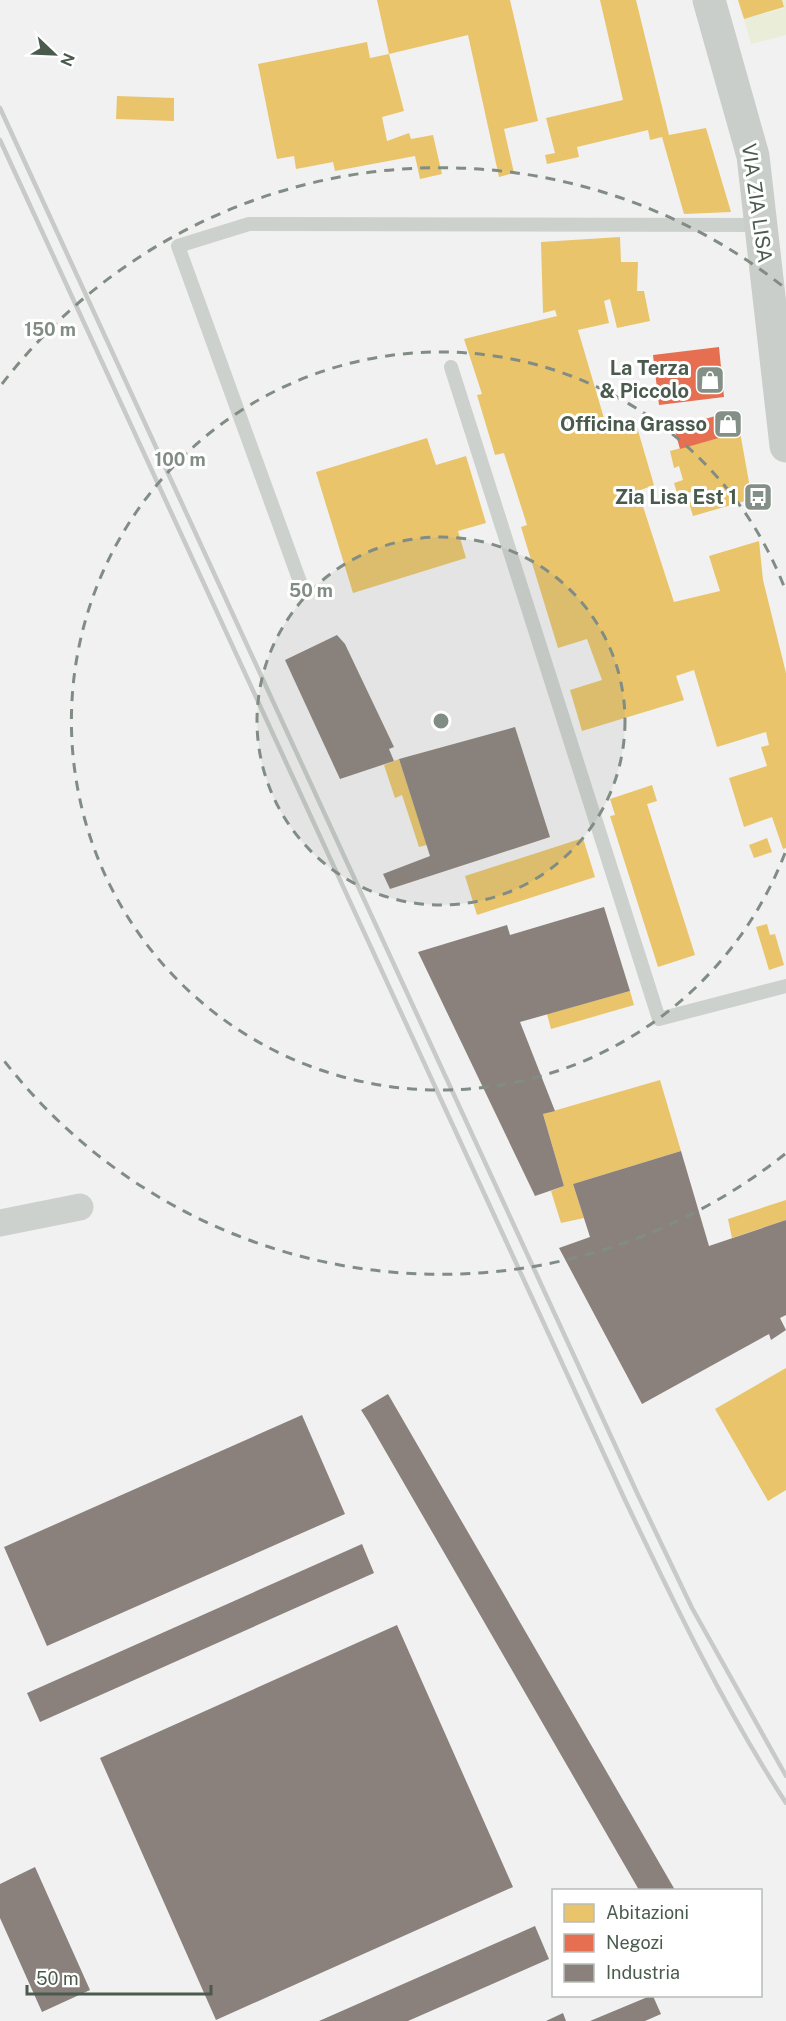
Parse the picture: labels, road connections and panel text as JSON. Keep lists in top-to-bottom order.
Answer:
{
  "streets": {
    "main road": ["VIA ZIA LISA"]
  },
  "places": {
    "shop": ["La Terza & Piccolo", "Officina Grasso"],
    "bus stop": ["Zia Lisa Est 1"]
  },
  "legend": ["Abitazioni", "Negozi", "Industria"],
  "scale_bar": "50 m",
  "north": "bottom right",
  "rings": ["150 m", "100 m", "50 m"]
}
